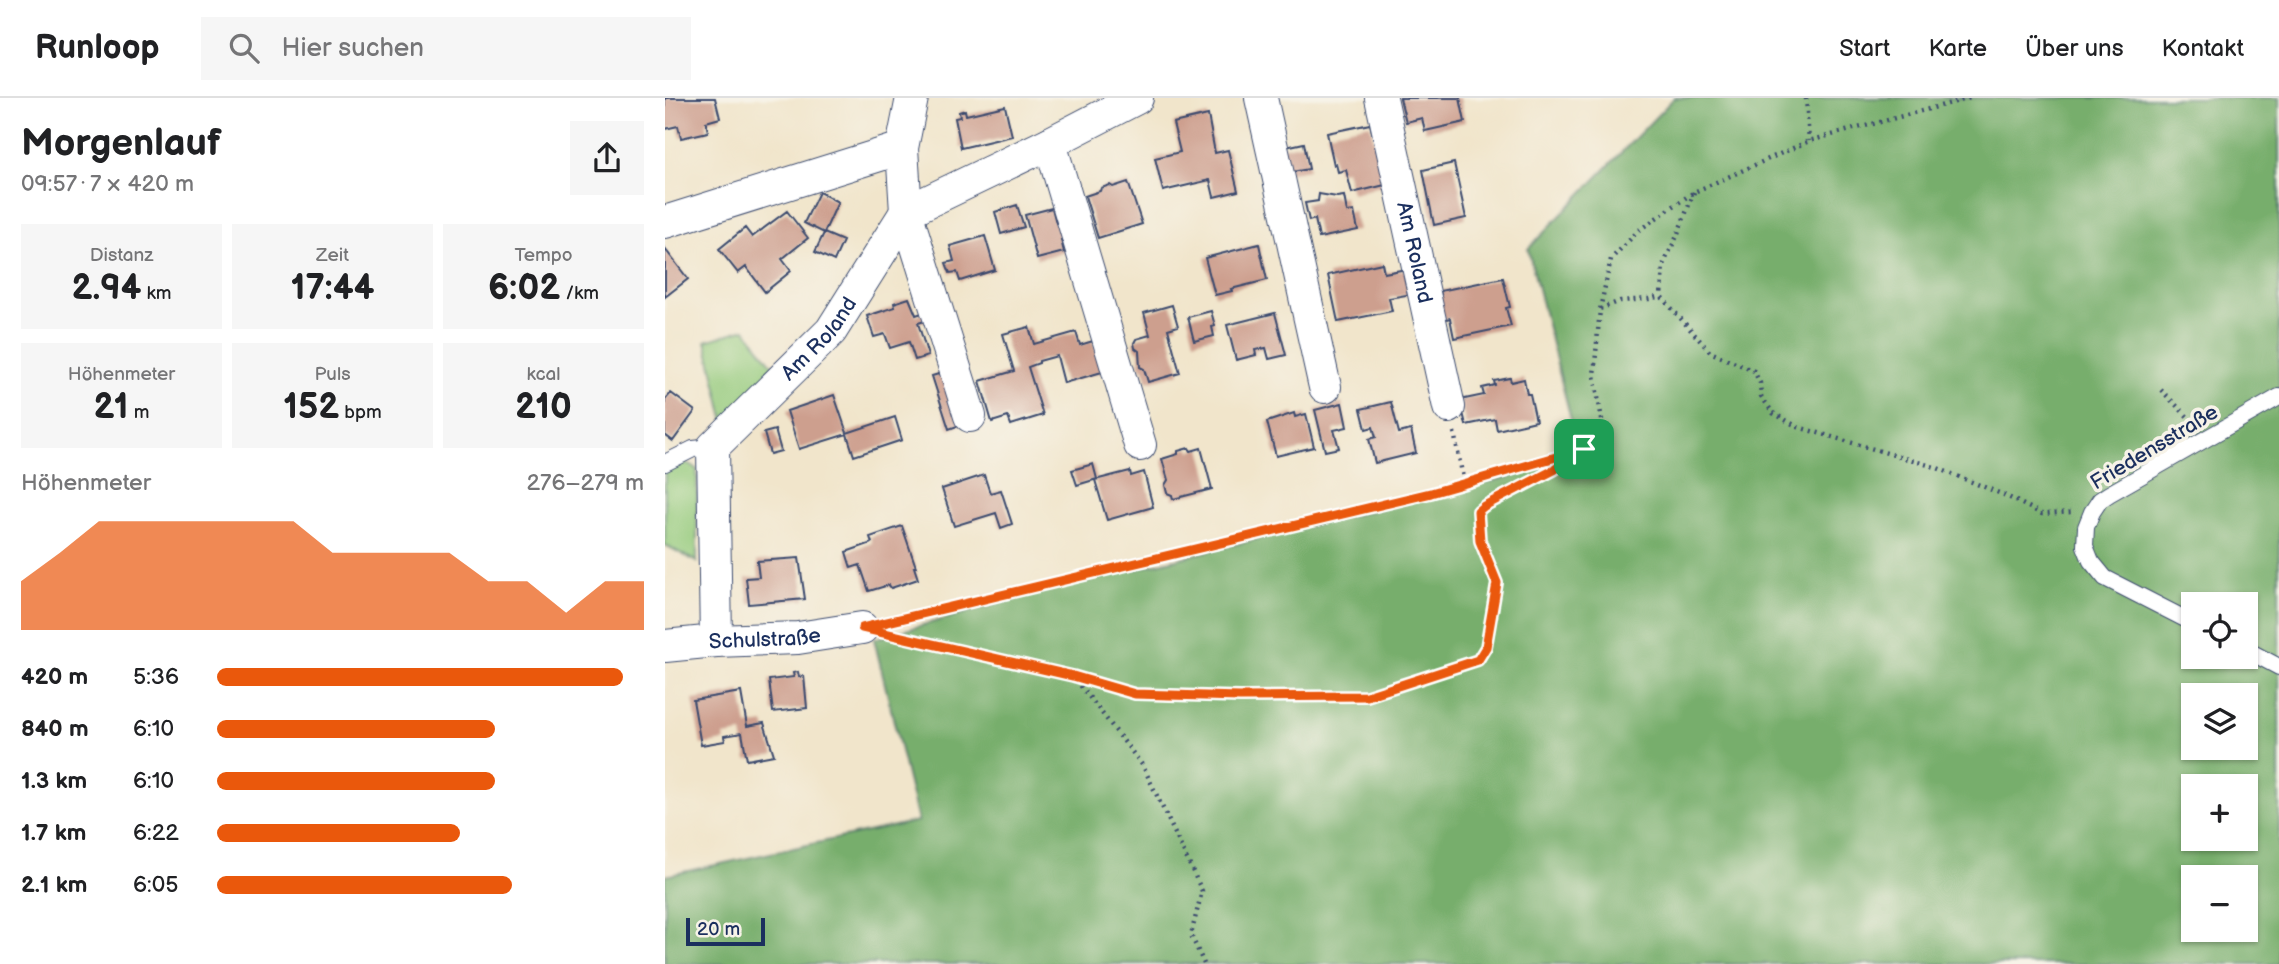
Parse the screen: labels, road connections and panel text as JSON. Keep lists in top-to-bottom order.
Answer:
{
  "streets": {
    "street": ["Am Roland", "Schulstraße"],
    "lane": ["Friedensstraße"]
  },
  "scale_bar": "20 m",
  "page": {
    "header": "Runloop",
    "search": "Hier suchen",
    "nav": [
      "Start",
      "Karte",
      "Über uns",
      "Kontakt"
    ],
    "heading": ["Morgenlauf", "09:57 · 7 × 420 m"],
    "stats": [
      ["Distanz", "2.94 km"],
      ["Zeit", "17:44"],
      ["Tempo", "6:02 /km"],
      ["Höhenmeter", "21 m"],
      ["Puls", "152 bpm"],
      ["kcal", "210"]
    ],
    "chart": ["Höhenmeter", "276–279 m"],
    "map_buttons": ["+", "−"],
    "list": [
      {
        "name": "420 m",
        "note": "5:36"
      },
      {
        "name": "840 m",
        "note": "6:10"
      },
      {
        "name": "1.3 km",
        "note": "6:10"
      },
      {
        "name": "1.7 km",
        "note": "6:22"
      },
      {
        "name": "2.1 km",
        "note": "6:05"
      }
    ],
    "scale": "20 m"
  }
}
